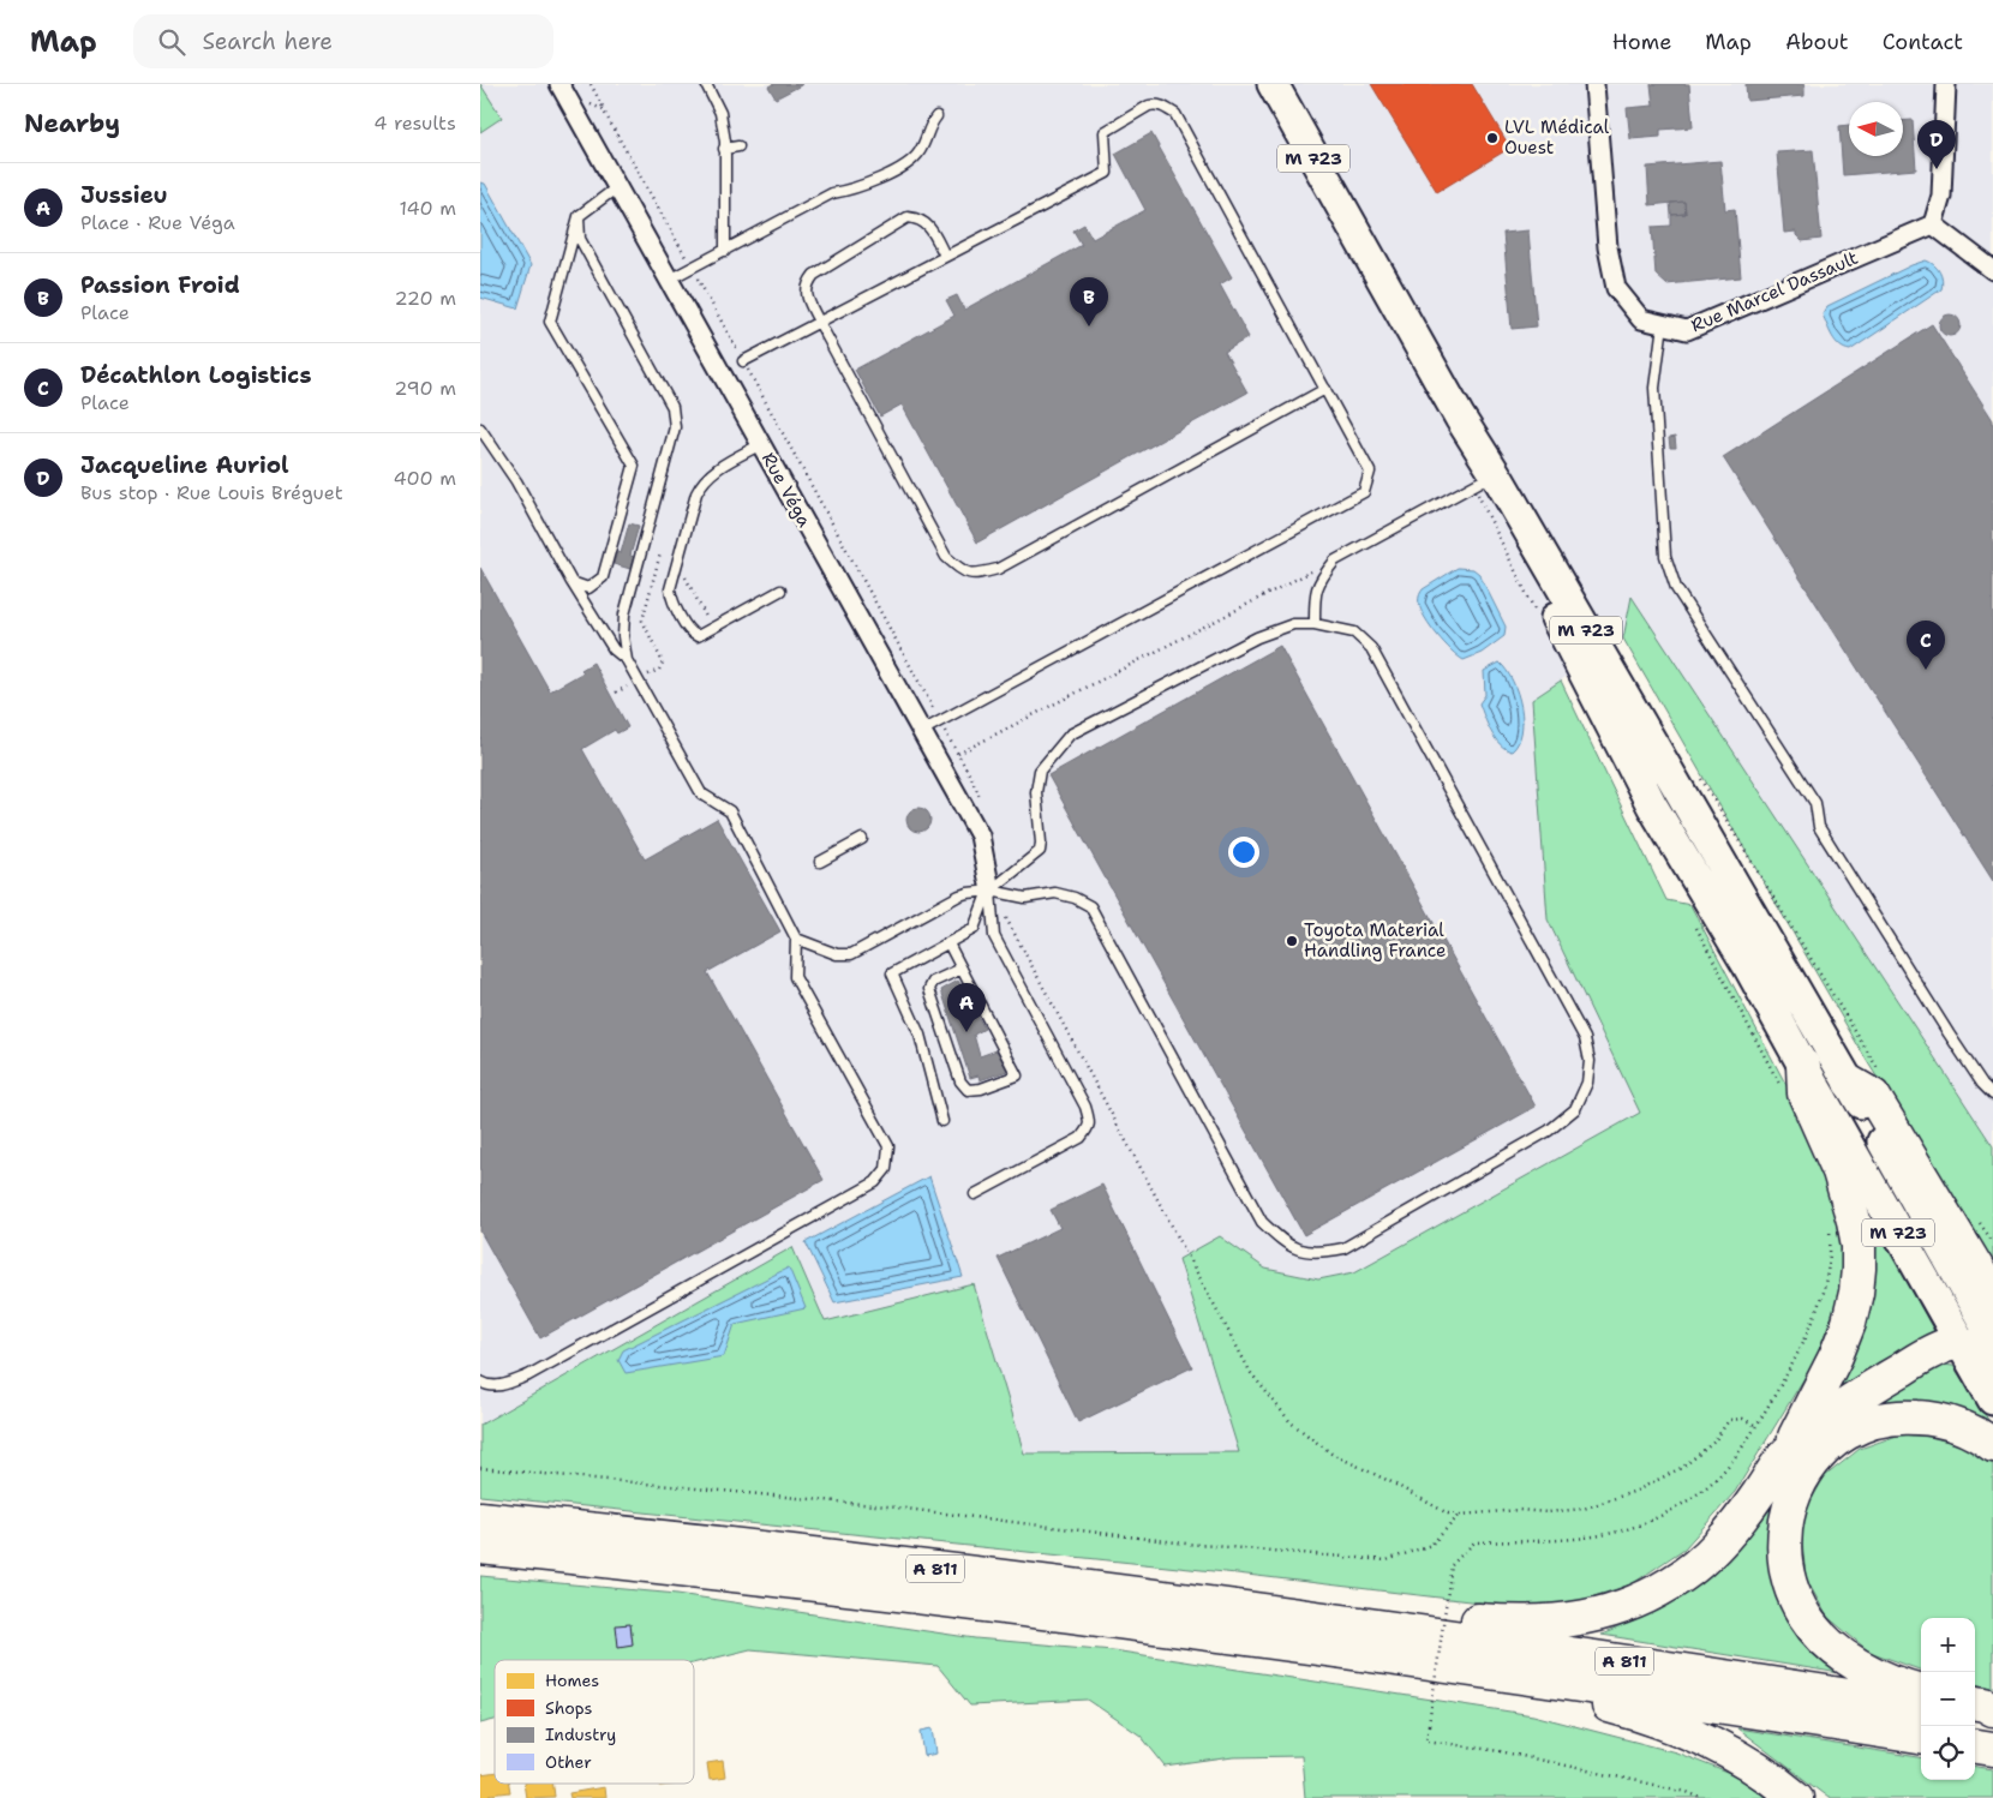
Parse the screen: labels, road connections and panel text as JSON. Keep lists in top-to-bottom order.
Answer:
{
  "streets": {
    "highway": ["A 811"],
    "main road": ["M 723"],
    "street": ["Rue Marcel Dassault", "Rue Véga"]
  },
  "places": ["LVL Médical Ouest", "Toyota Material Handling France"],
  "legend": [
    "Homes",
    "Shops",
    "Industry",
    "Other"
  ],
  "north": "left",
  "page": {
    "header": "Map",
    "search": "Search here",
    "nav": [
      "Home",
      "Map",
      "About",
      "Contact"
    ],
    "heading": ["Nearby", "4 results"],
    "pins": [
      "D",
      "B",
      "C",
      "A"
    ],
    "list": [
      {
        "mark": "A",
        "name": "Jussieu",
        "note": "Place · Rue Véga",
        "value": "140 m"
      },
      {
        "mark": "B",
        "name": "Passion Froid",
        "note": "Place",
        "value": "220 m"
      },
      {
        "mark": "C",
        "name": "Décathlon Logistics",
        "note": "Place",
        "value": "290 m"
      },
      {
        "mark": "D",
        "name": "Jacqueline Auriol",
        "note": "Bus stop · Rue Louis Bréguet",
        "value": "400 m"
      }
    ],
    "map_buttons": ["+", "−"]
  }
}
